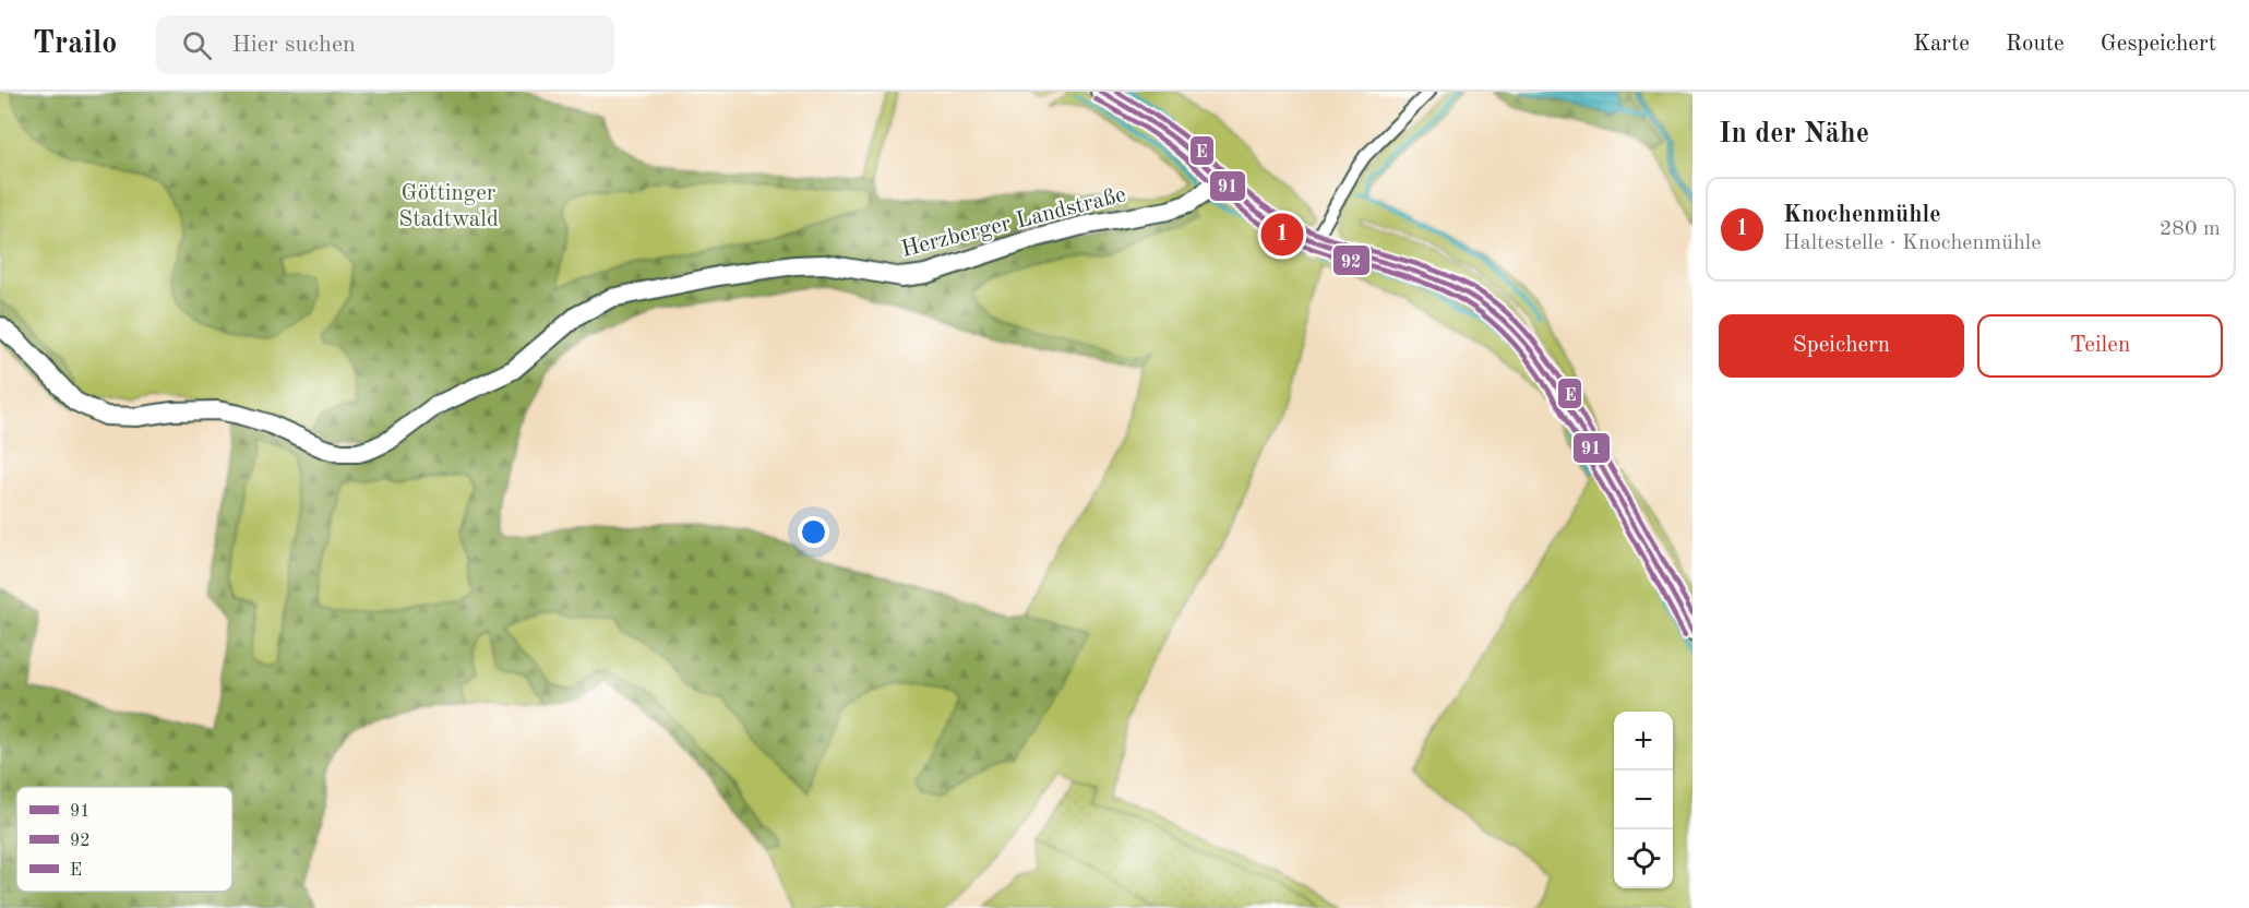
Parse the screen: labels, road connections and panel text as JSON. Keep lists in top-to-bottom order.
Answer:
{
  "streets": {
    "street": ["Herzberger Landstraße"]
  },
  "parks": ["Göttinger Stadtwald"],
  "lines": ["transit line 91", "transit line E", "transit line 92"],
  "legend": ["91", "92", "E"],
  "page": {
    "header": "Trailo",
    "search": "Hier suchen",
    "nav": ["Karte", "Route", "Gespeichert"],
    "heading": "In der Nähe",
    "list": [
      {
        "mark": "1",
        "name": "Knochenmühle",
        "note": "Haltestelle · Knochenmühle",
        "value": "280 m"
      }
    ],
    "pins": "1",
    "buttons": ["Speichern", "Teilen"],
    "map_buttons": ["+", "−"]
  }
}
